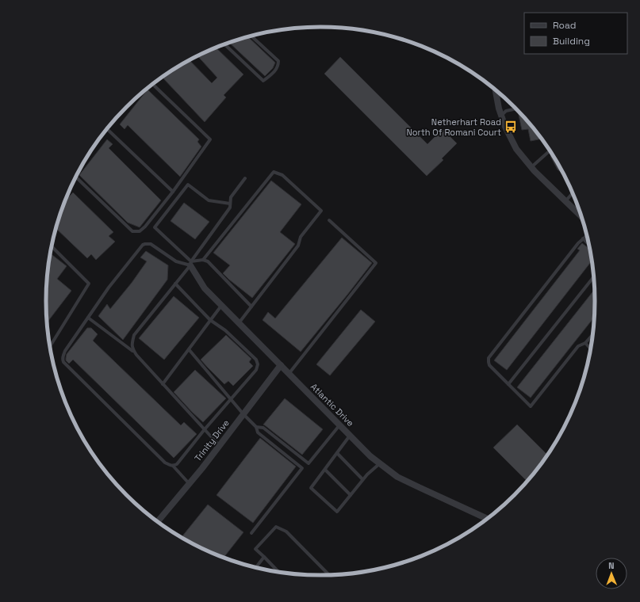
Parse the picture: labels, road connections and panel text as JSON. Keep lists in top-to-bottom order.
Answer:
{
  "streets": {
    "street": ["Atlantic Drive", "Trinity Drive"]
  },
  "crossings": [
    ["Atlantic Drive", "Trinity Drive"]
  ],
  "places": {
    "bus stop": ["Netherhart Road North Of Romani Court"]
  },
  "legend": ["Road", "Building"],
  "north": "top"
}
